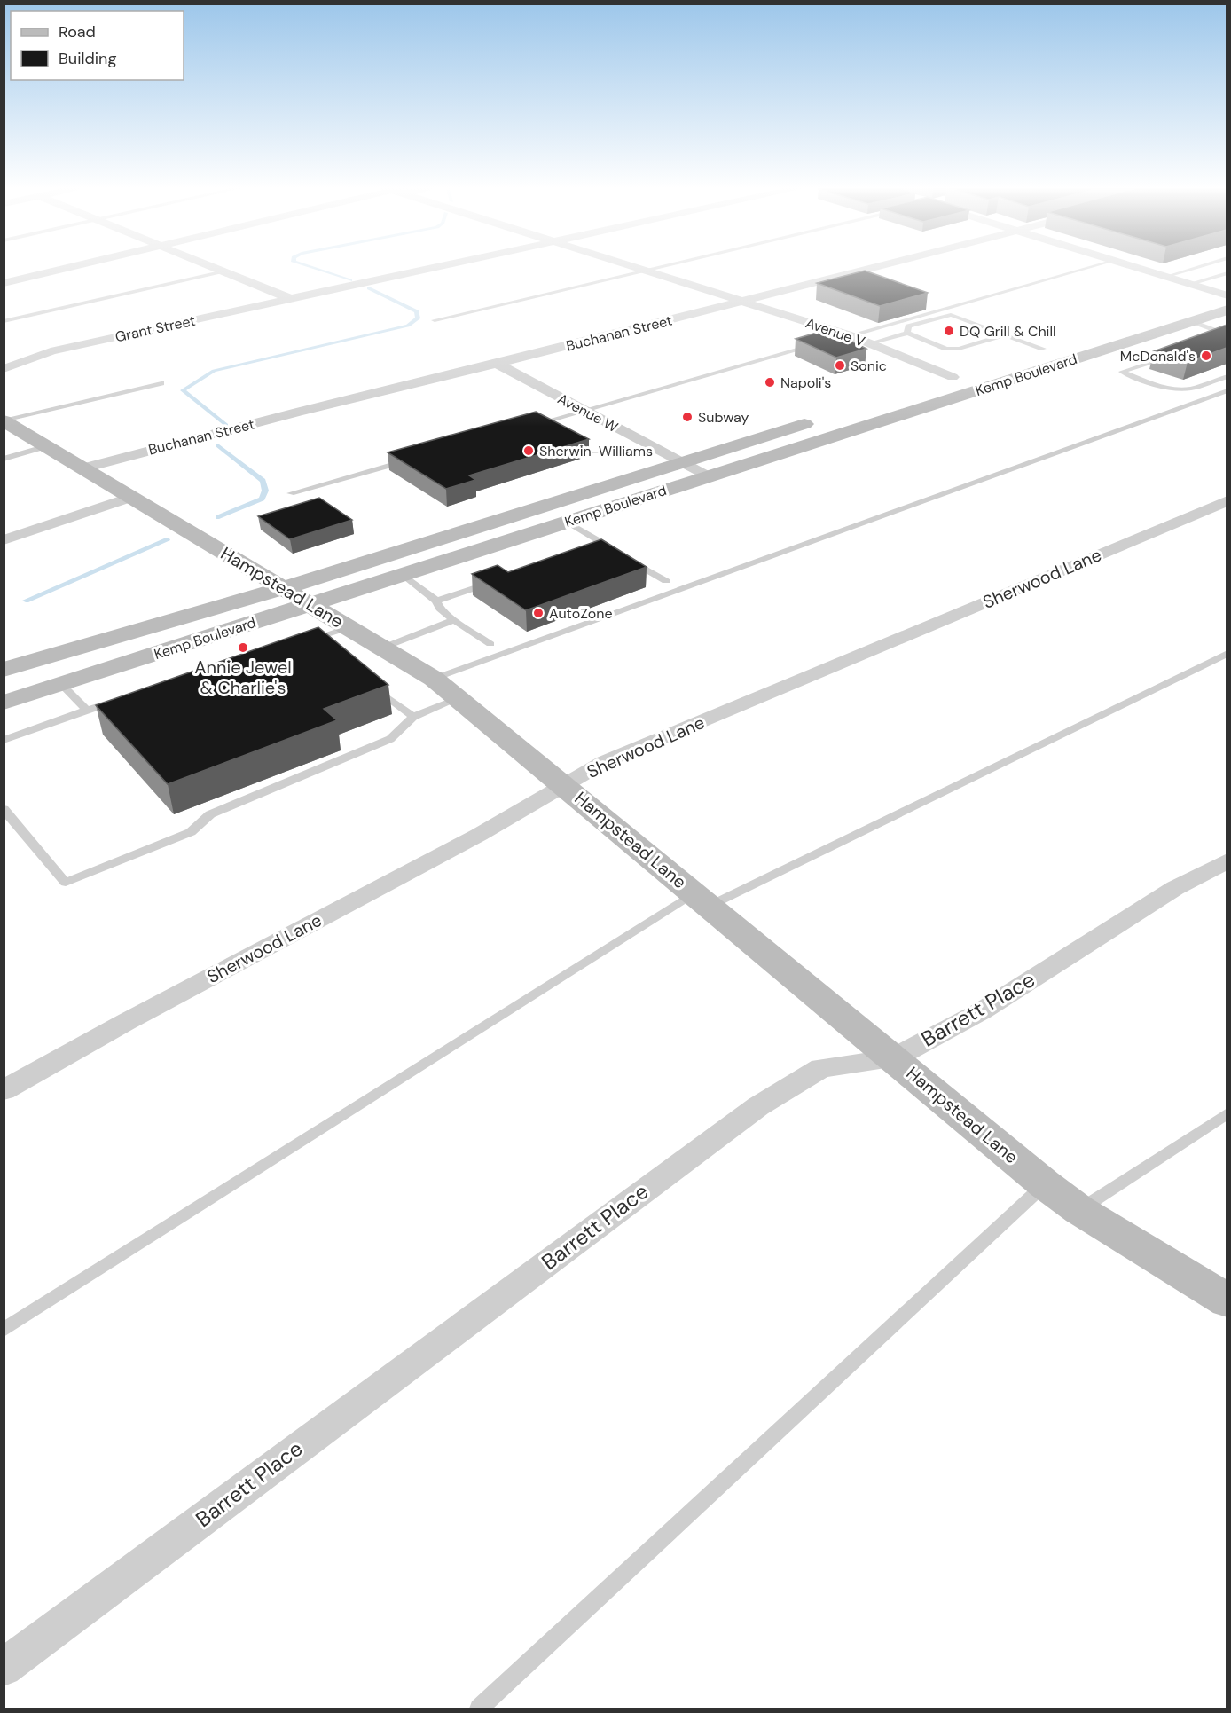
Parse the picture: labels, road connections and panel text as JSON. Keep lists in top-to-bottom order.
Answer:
{
  "streets": {
    "main road": ["Kemp Boulevard", "Hampstead Lane"],
    "street": [
      "Grant Street",
      "Avenue V",
      "Buchanan Street",
      "Avenue W",
      "Sherwood Lane",
      "Barrett Place"
    ]
  },
  "crossings": [
    ["Avenue V", "Buchanan Street"],
    ["Avenue V", "Kemp Boulevard"],
    ["Buchanan Street", "Avenue W"],
    ["Buchanan Street", "Hampstead Lane"],
    ["Kemp Boulevard", "Avenue W"],
    ["Kemp Boulevard", "Hampstead Lane"],
    ["Sherwood Lane", "Hampstead Lane"],
    ["Hampstead Lane", "Barrett Place"]
  ],
  "places": [
    "DQ Grill & Chill",
    "McDonald's",
    "Sonic",
    "Napoli's",
    "Subway",
    "Sherwin-Williams",
    "AutoZone",
    "Annie Jewel & Charlie's"
  ],
  "legend": ["Road", "Building"]
}
